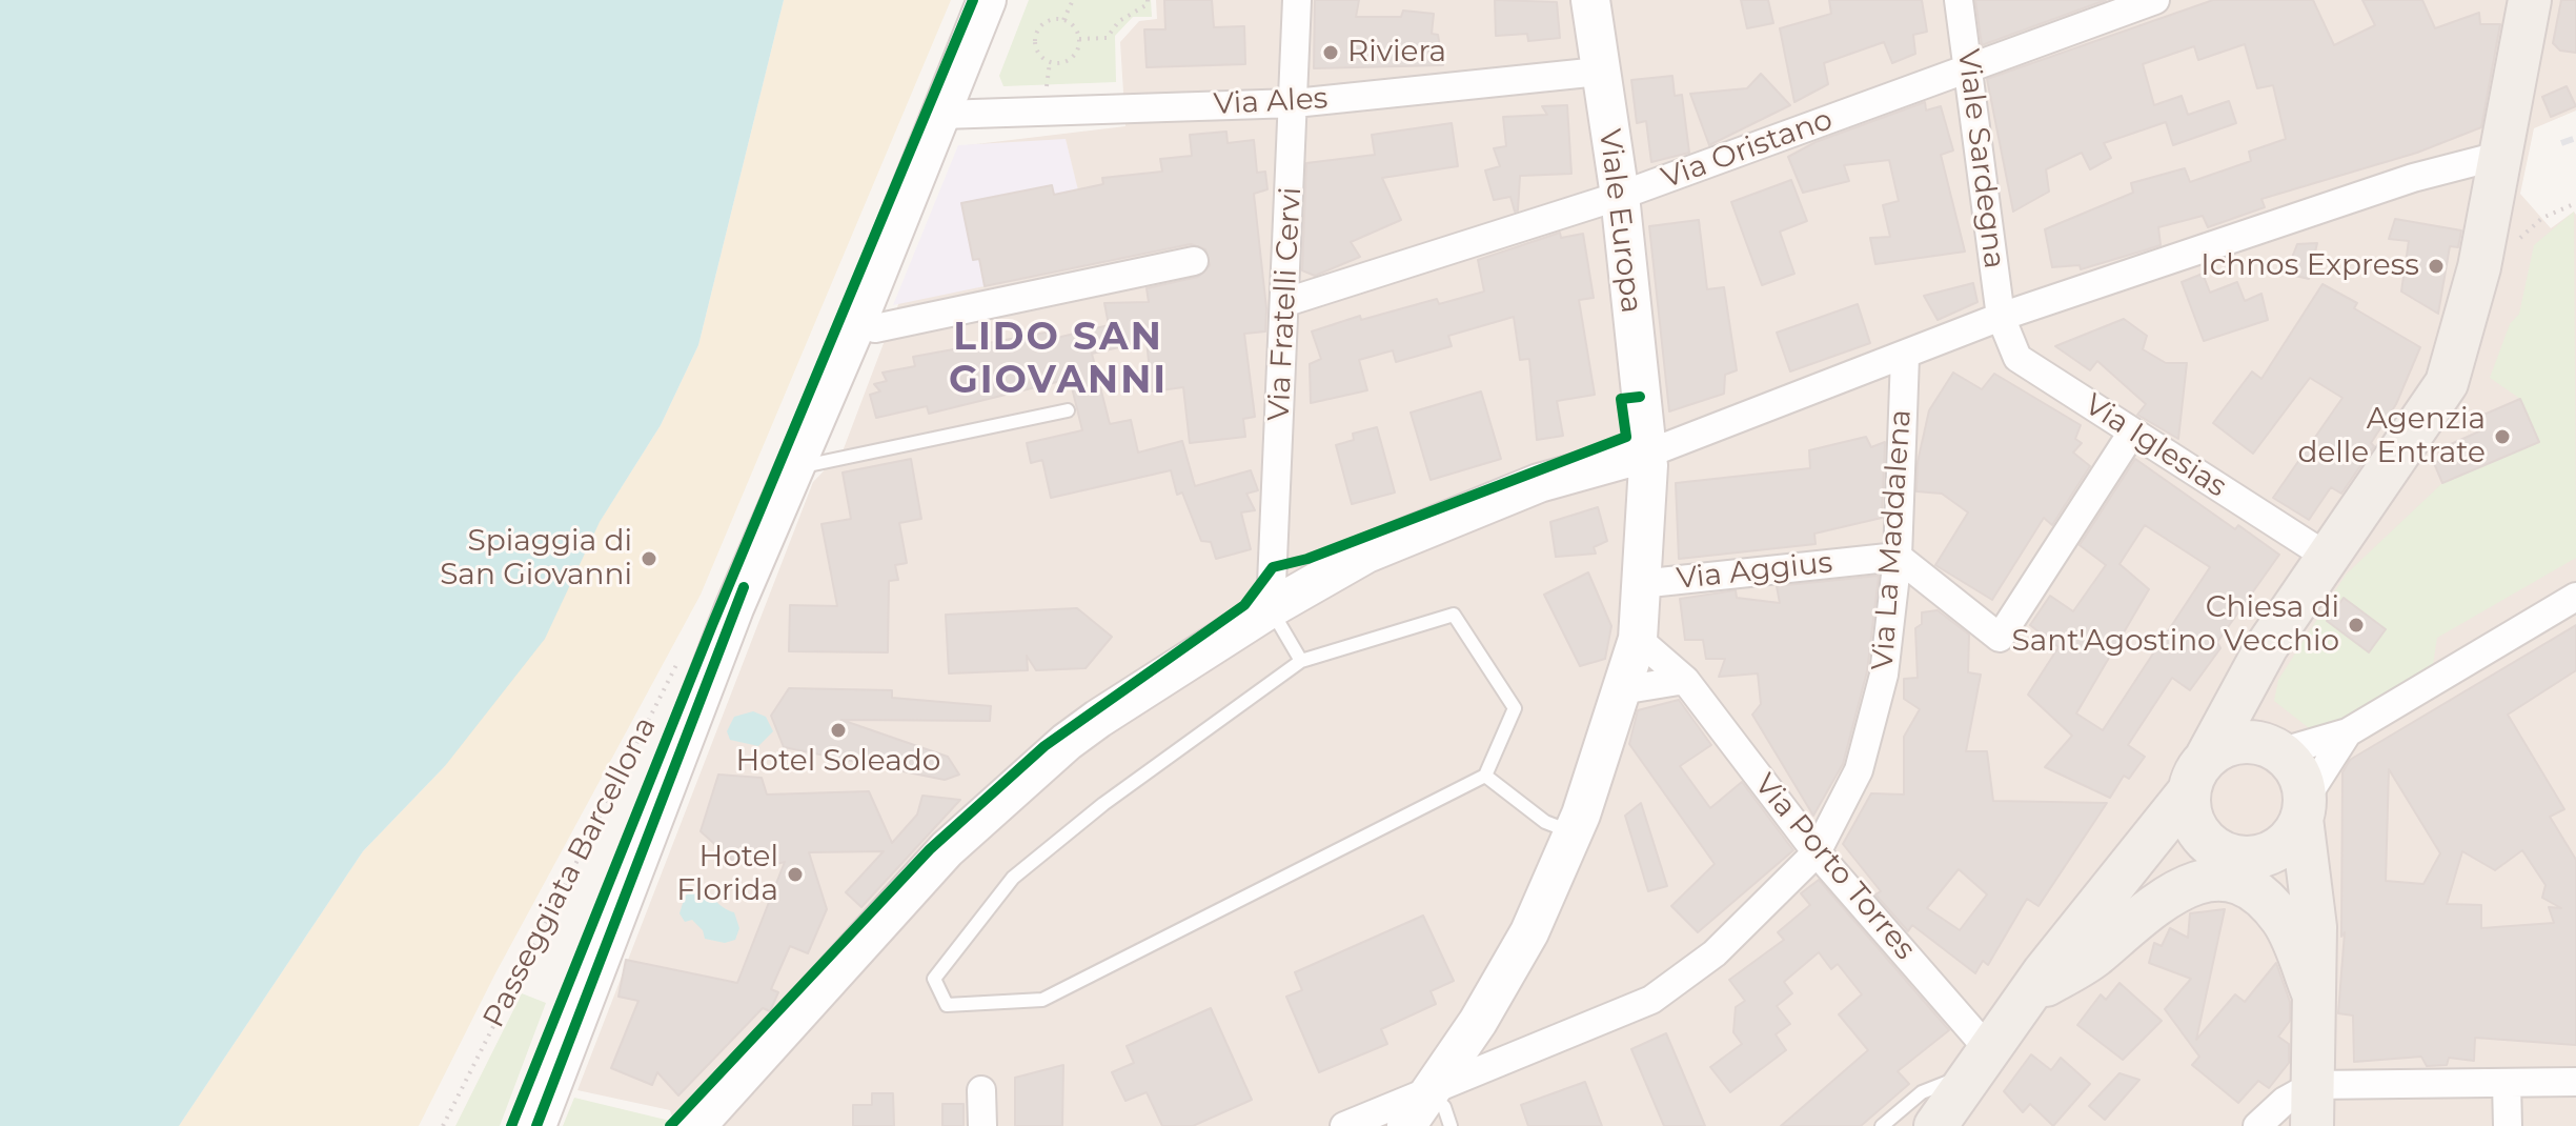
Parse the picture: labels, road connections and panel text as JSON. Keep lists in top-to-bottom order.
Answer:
{
  "streets": {
    "street": [
      "Via Ales",
      "Via Oristano",
      "Viale Sardegna",
      "Viale Europa",
      "Via Fratelli Cervi",
      "Via Iglesias",
      "Via La Maddalena",
      "Via Aggius",
      "Via Porto Torres"
    ],
    "cycle path": ["Passeggiata Barcellona"]
  },
  "crossings": [
    ["Via Ales", "Viale Europa"],
    ["Via Ales", "Via Fratelli Cervi"],
    ["Via Oristano", "Viale Sardegna"],
    ["Via Oristano", "Viale Europa"],
    ["Via Oristano", "Via Fratelli Cervi"],
    ["Viale Sardegna", "Via Iglesias"],
    ["Via La Maddalena", "Via Aggius"],
    ["Via La Maddalena", "Via Porto Torres"]
  ],
  "districts": ["LIDO SAN GIOVANNI"],
  "places": [
    "Riviera",
    "Ichnos Express",
    "Agenzia delle Entrate",
    "Spiaggia di San Giovanni",
    "Chiesa di Sant'Agostino Vecchio",
    "Hotel Soleado",
    "Hotel Florida"
  ]
}
